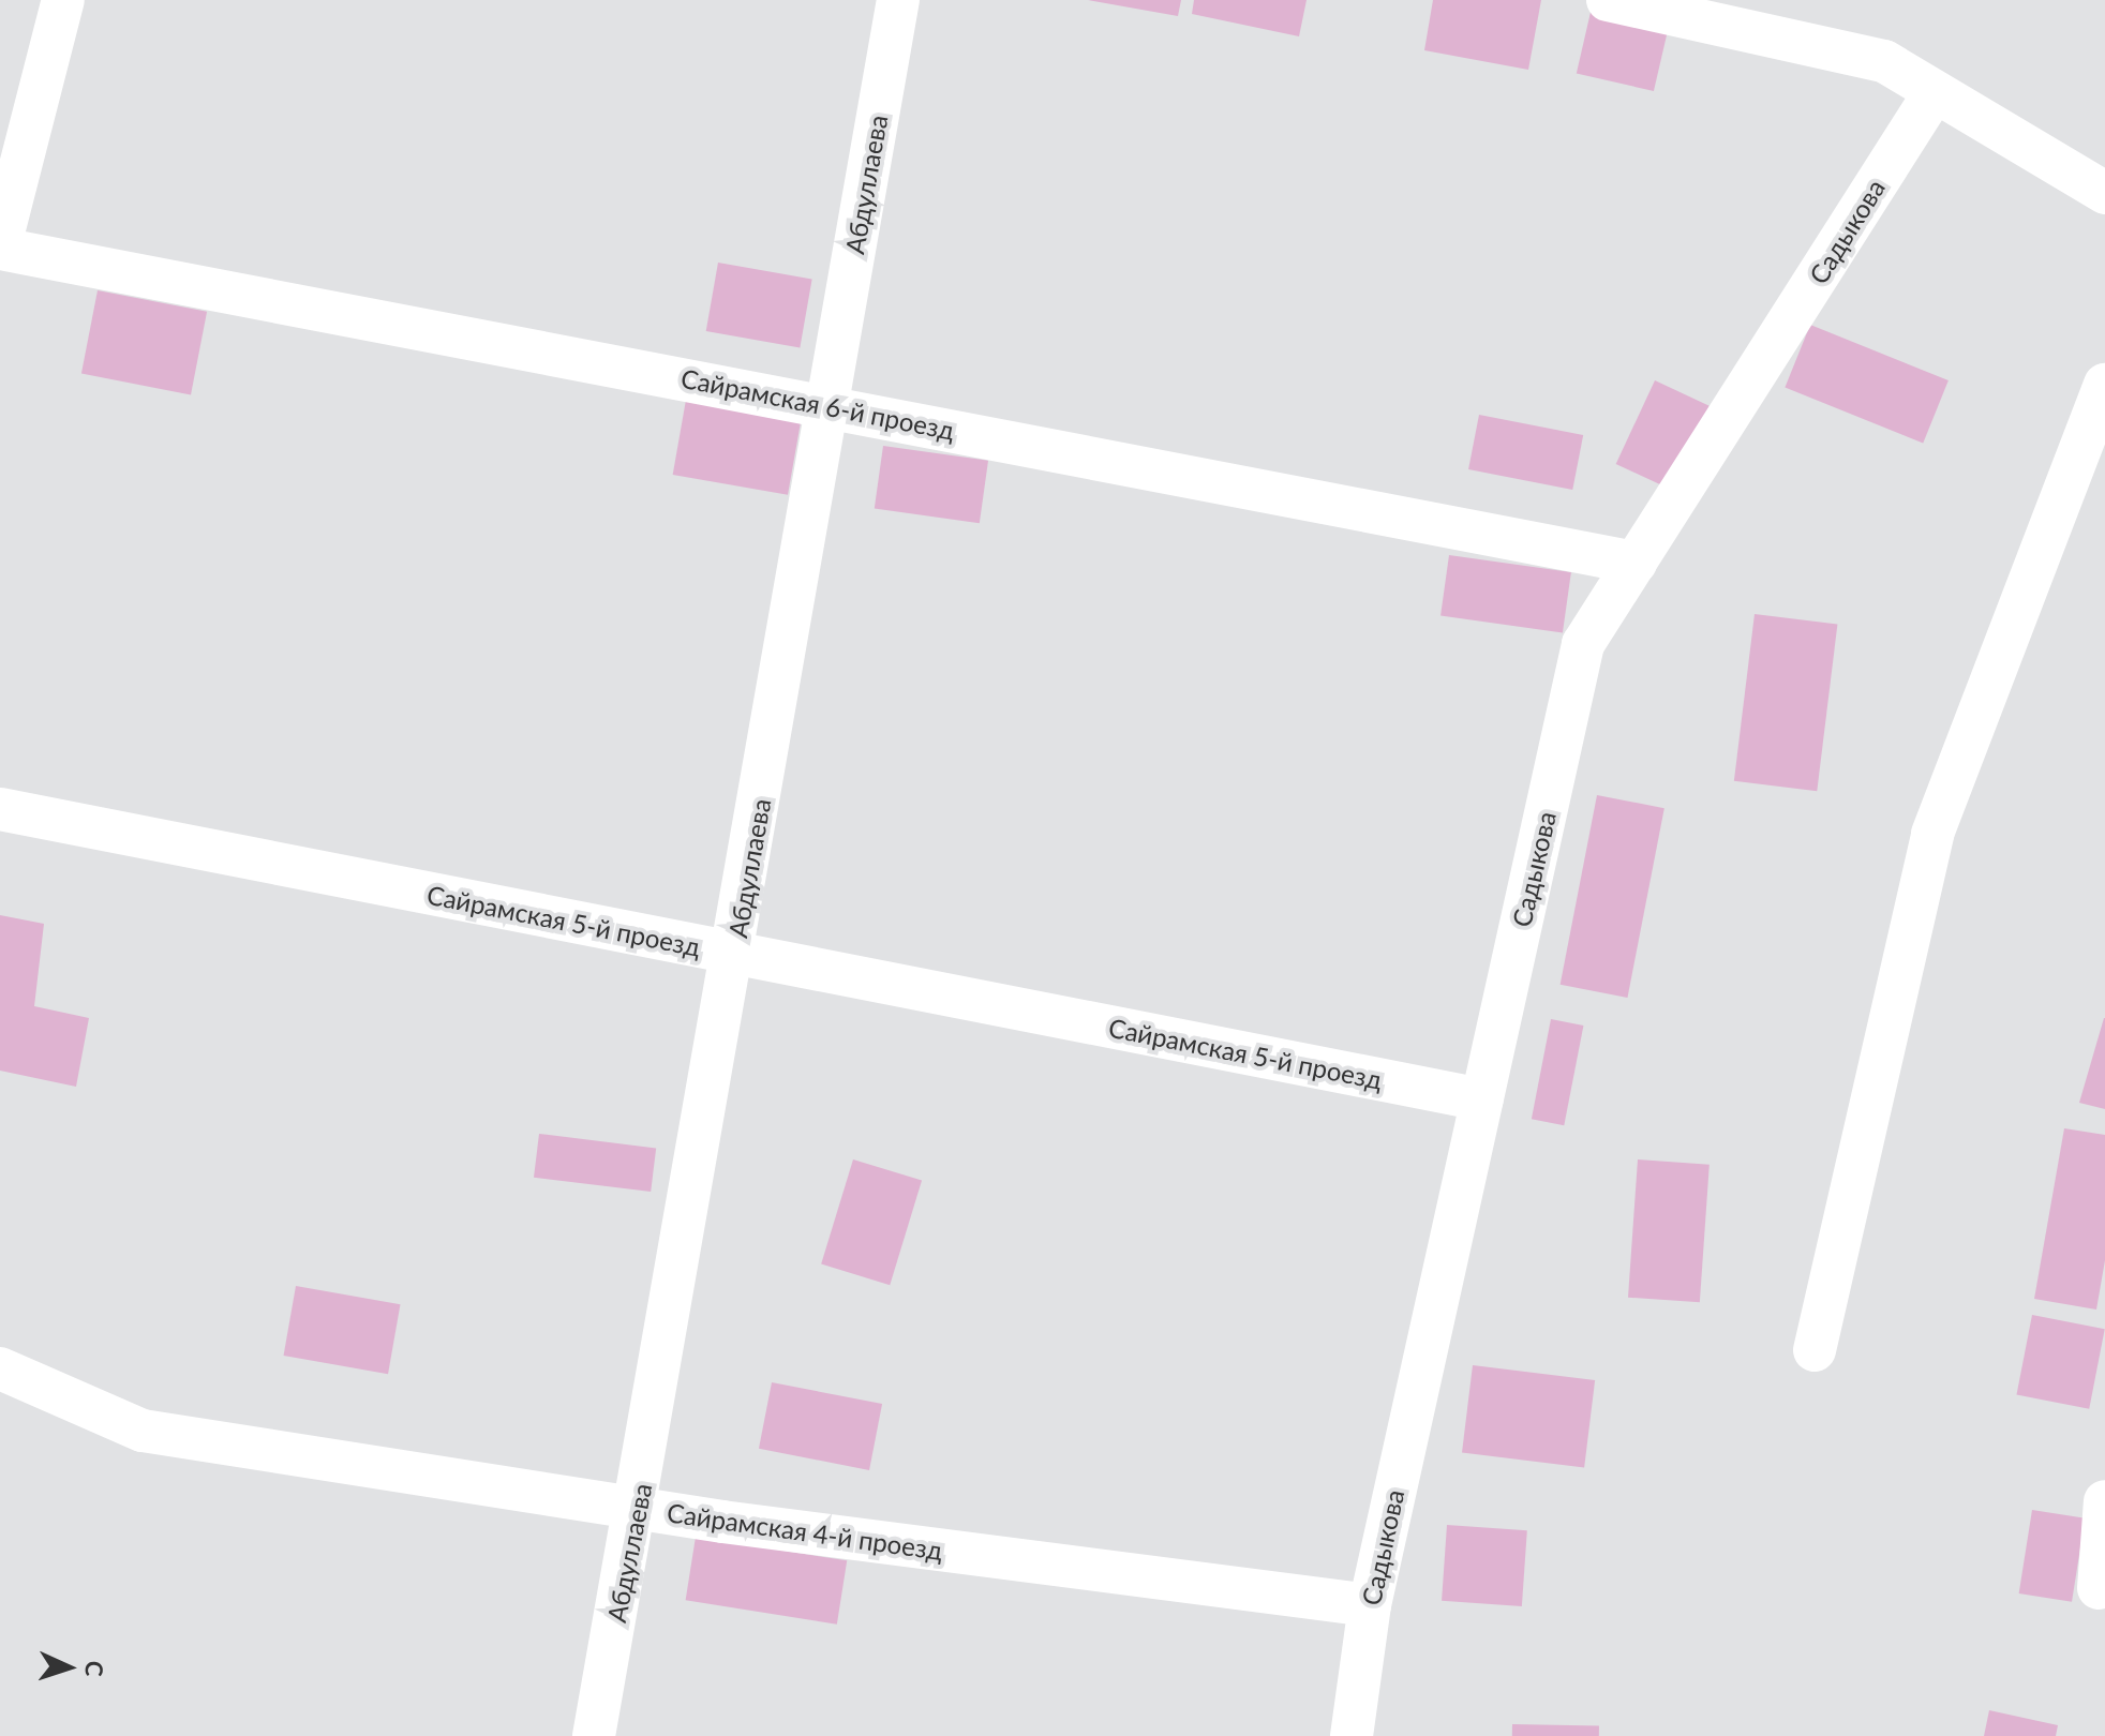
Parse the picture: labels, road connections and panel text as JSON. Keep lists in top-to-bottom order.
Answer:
{
  "streets": {
    "street": [
      "Абдуллаева",
      "Садыкова",
      "Сайрамская 6-й проезд",
      "Сайрамская 5-й проезд",
      "Сайрамская 4-й проезд"
    ]
  },
  "crossings": [
    ["Абдуллаева", "Сайрамская 6-й проезд"],
    ["Абдуллаева", "Сайрамская 5-й проезд"],
    ["Абдуллаева", "Сайрамская 4-й проезд"],
    ["Садыкова", "Сайрамская 6-й проезд"],
    ["Садыкова", "Сайрамская 5-й проезд"],
    ["Садыкова", "Сайрамская 4-й проезд"]
  ],
  "north": "right"
}
